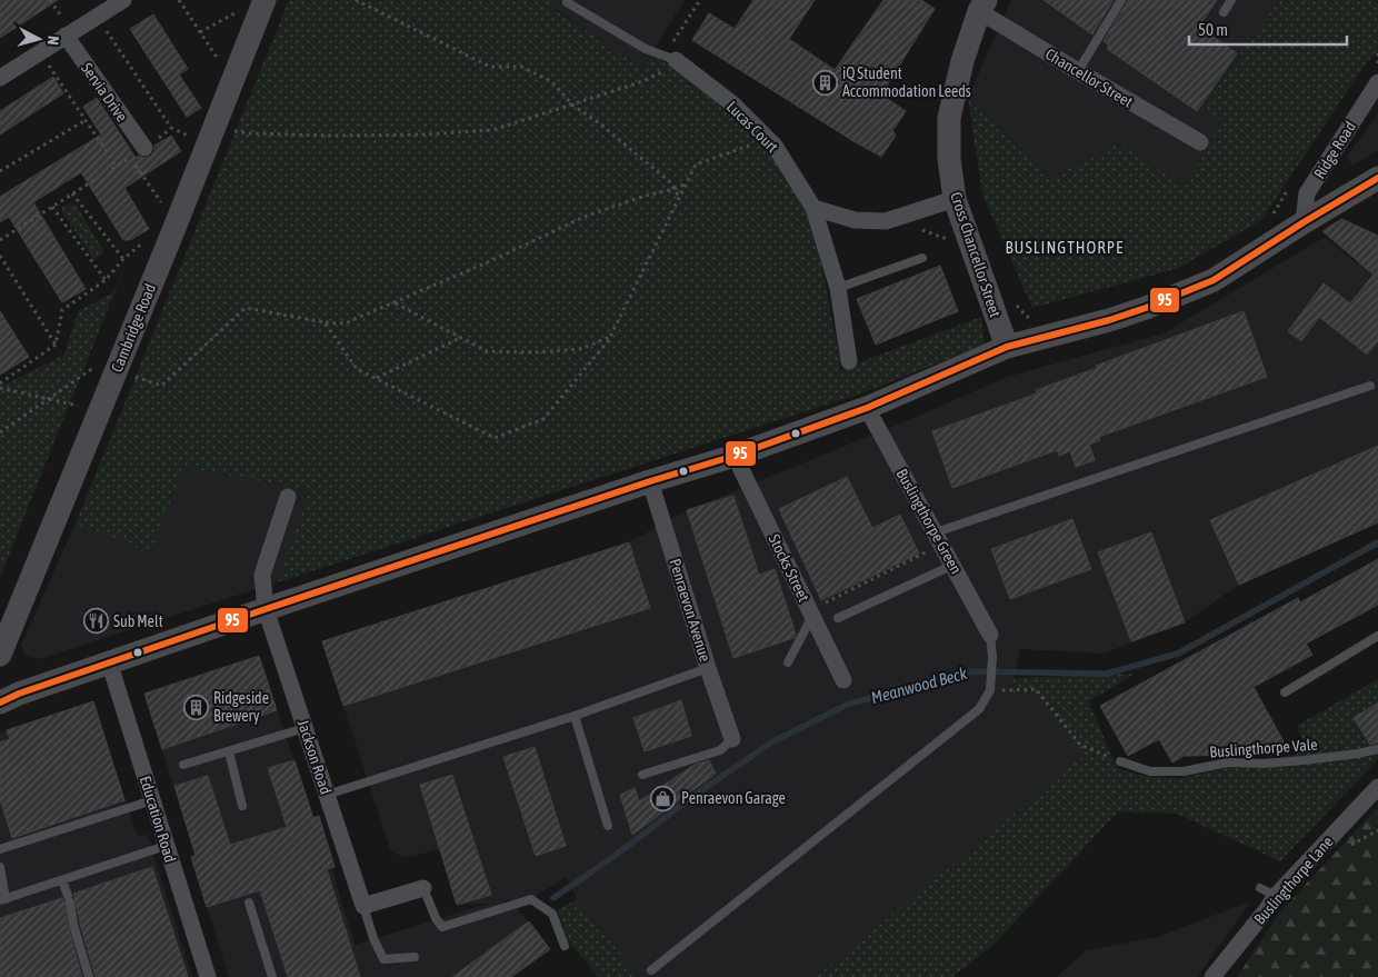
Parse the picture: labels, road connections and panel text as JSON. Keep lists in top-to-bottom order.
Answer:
{
  "streets": {
    "street": [
      "Chancellor Street",
      "Servia Drive",
      "Lucas Court",
      "Ridge Road",
      "Cross Chancellor Street",
      "Cambridge Road",
      "Buslingthorpe Green",
      "Stocks Street",
      "Penraevon Avenue",
      "Jackson Road",
      "Education Road",
      "Buslingthorpe Lane"
    ],
    "lane": ["Buslingthorpe Vale"]
  },
  "crossings": [
    ["Chancellor Street", "Cross Chancellor Street"]
  ],
  "districts": ["BUSLINGTHORPE"],
  "water": ["Meanwood Beck"],
  "places": {
    "building": ["iQ Student Accommodation Leeds", "Ridgeside Brewery"],
    "restaurant": ["Sub Melt"],
    "shop": ["Penraevon Garage"]
  },
  "lines": ["transit line 95"],
  "scale_bar": "50 m",
  "north": "right"
}
